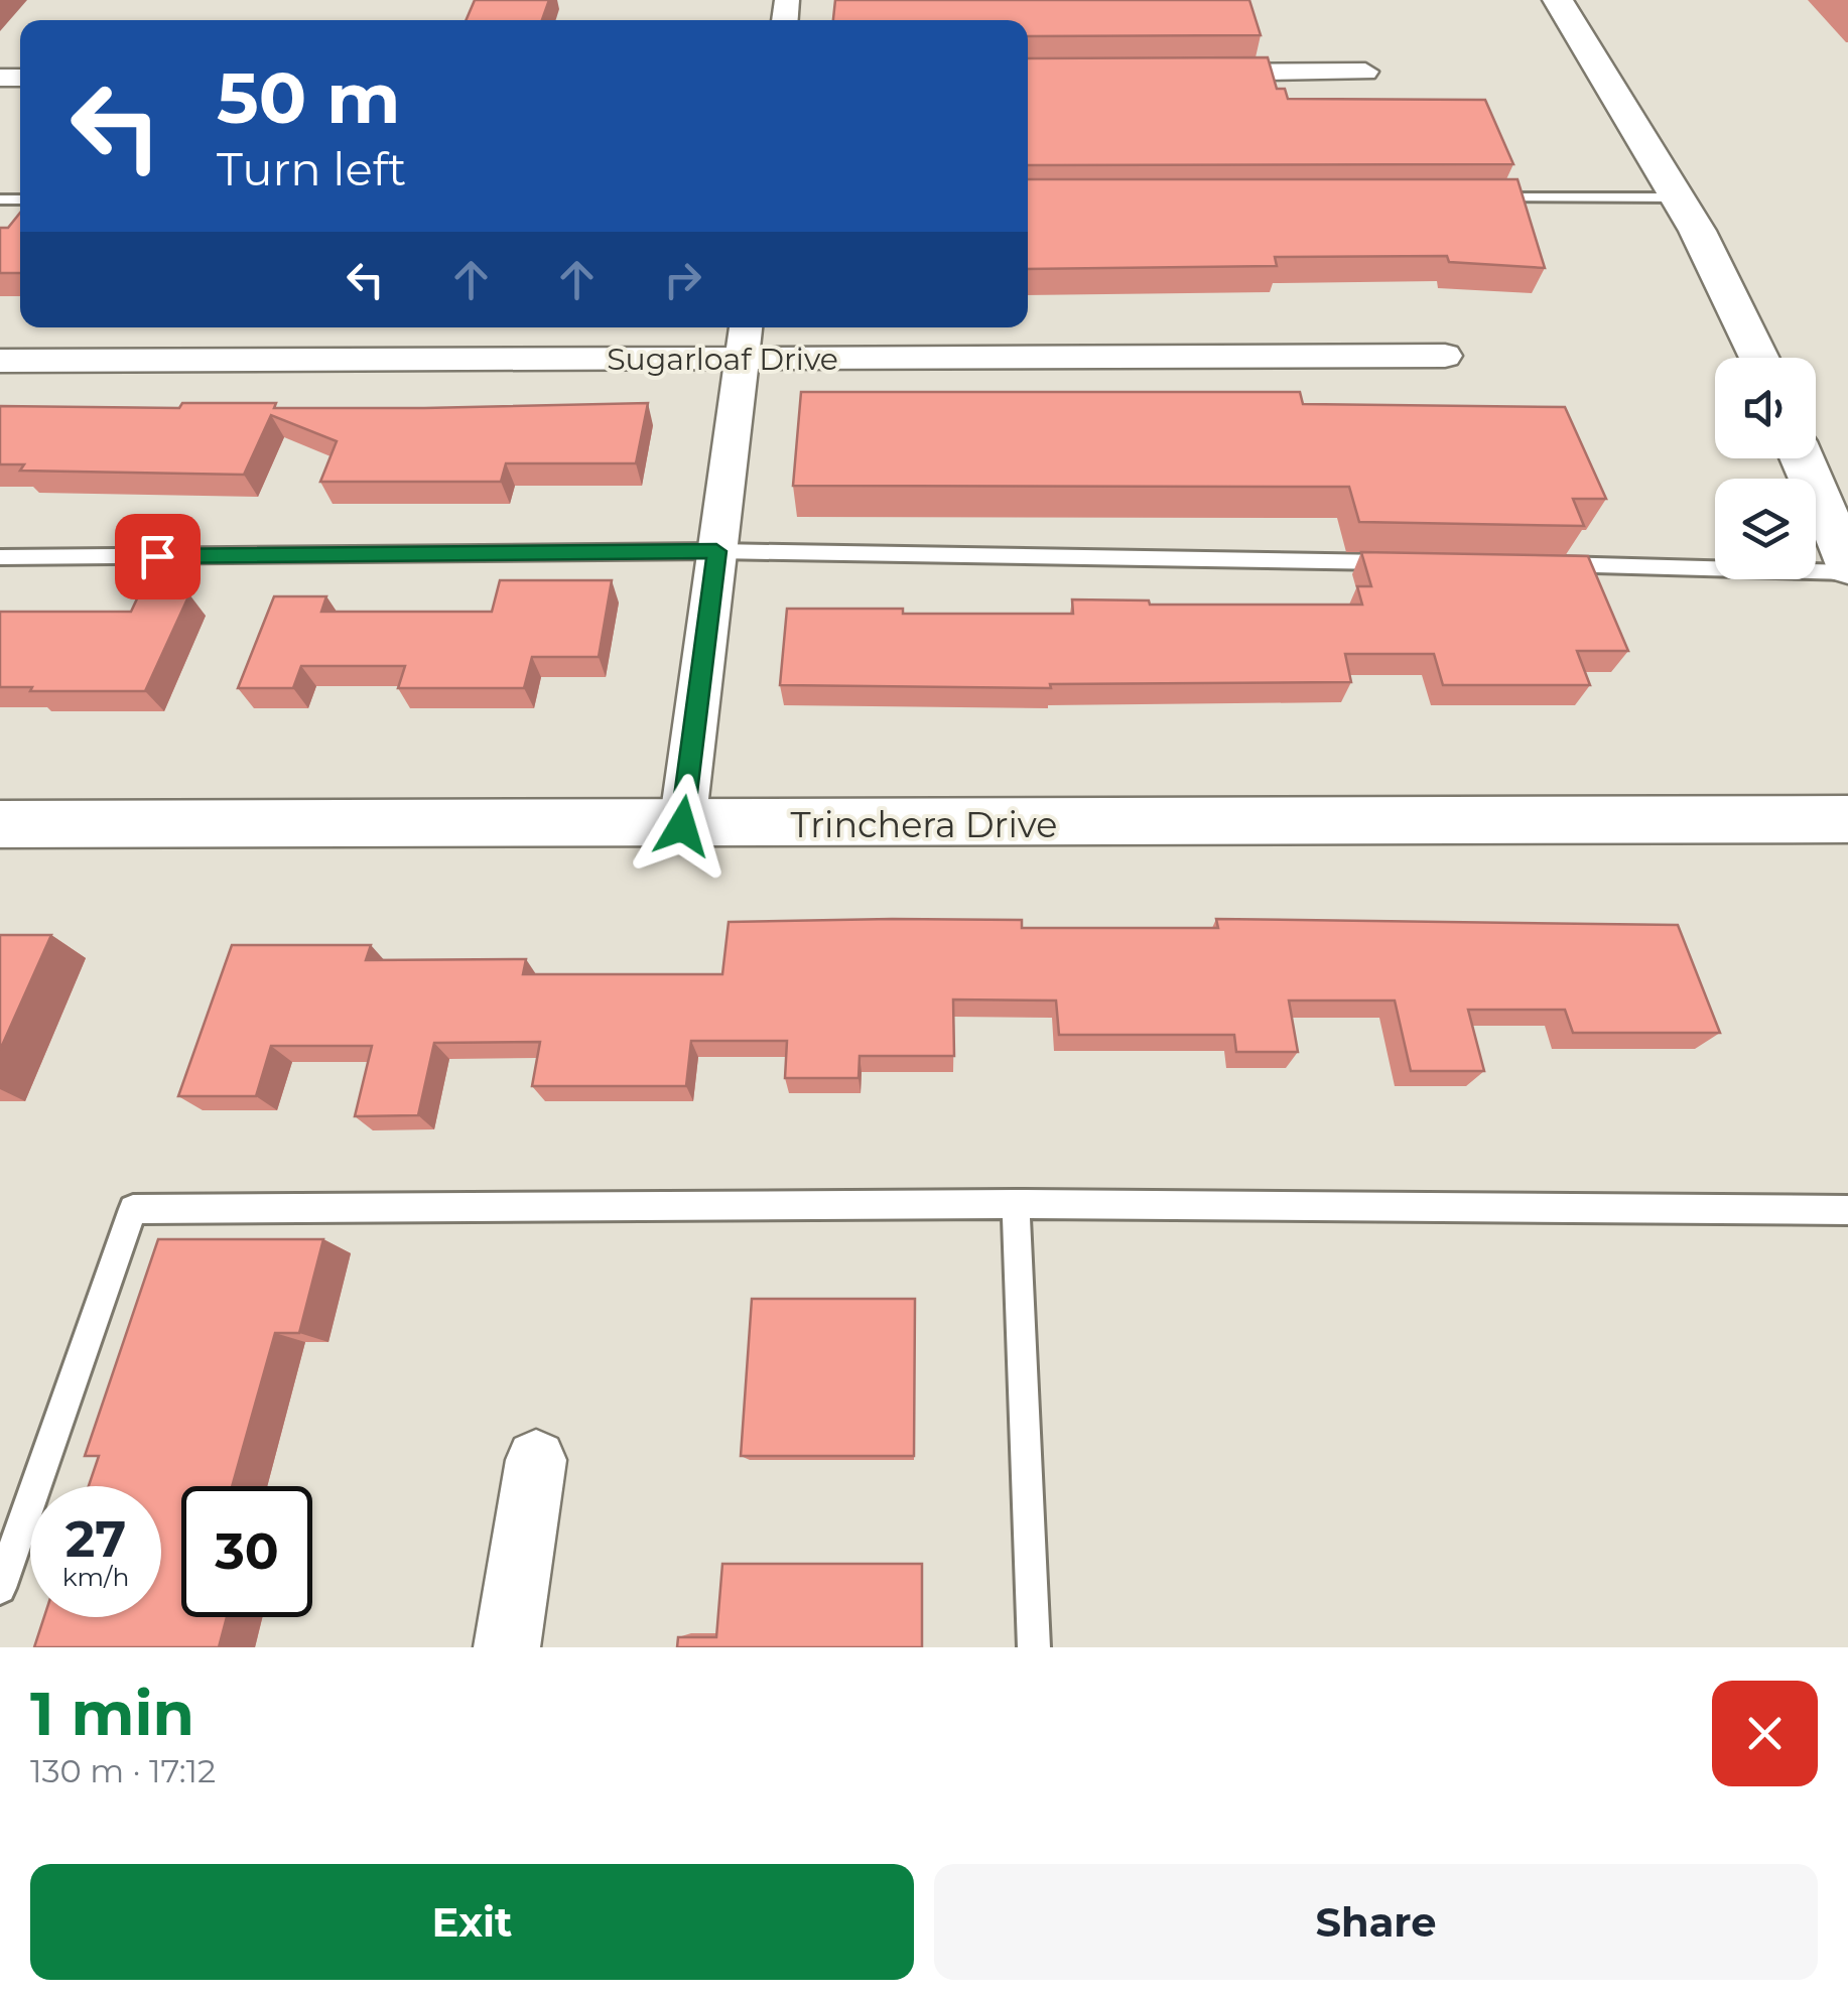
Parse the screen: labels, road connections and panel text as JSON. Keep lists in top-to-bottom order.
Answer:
{
  "streets": {
    "street": ["Sugarloaf Drive", "Trinchera Drive"]
  },
  "page": {
    "turn": ["50 m", "Turn left"],
    "speed": "27 km/h",
    "limit": "30",
    "heading": ["1 min", "130 m · 17:12"],
    "buttons": ["Exit", "Share"]
  }
}
